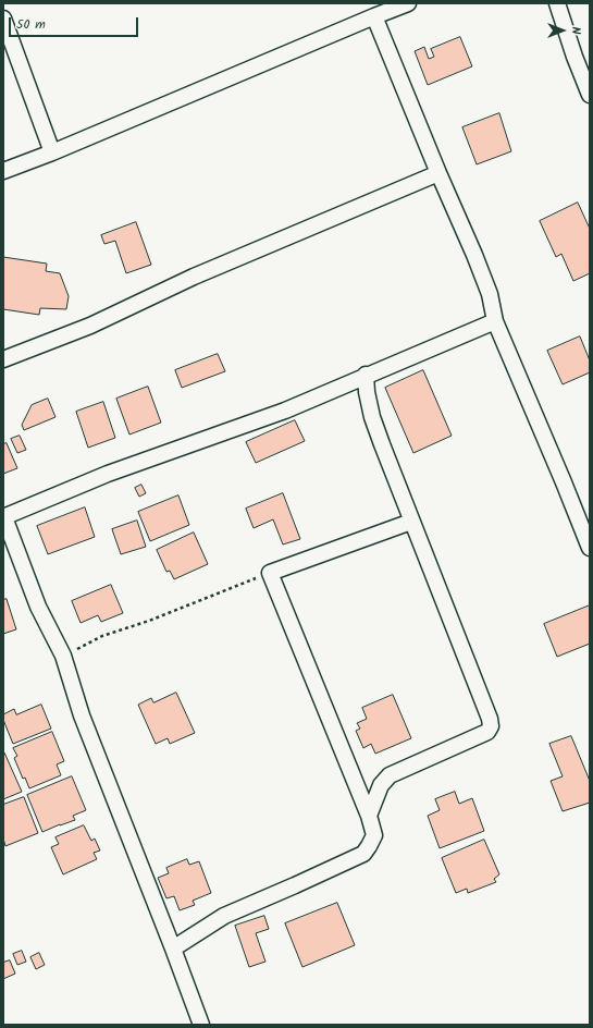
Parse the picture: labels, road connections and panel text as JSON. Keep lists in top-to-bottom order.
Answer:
{
  "scale_bar": "50 m",
  "north": "right"
}
